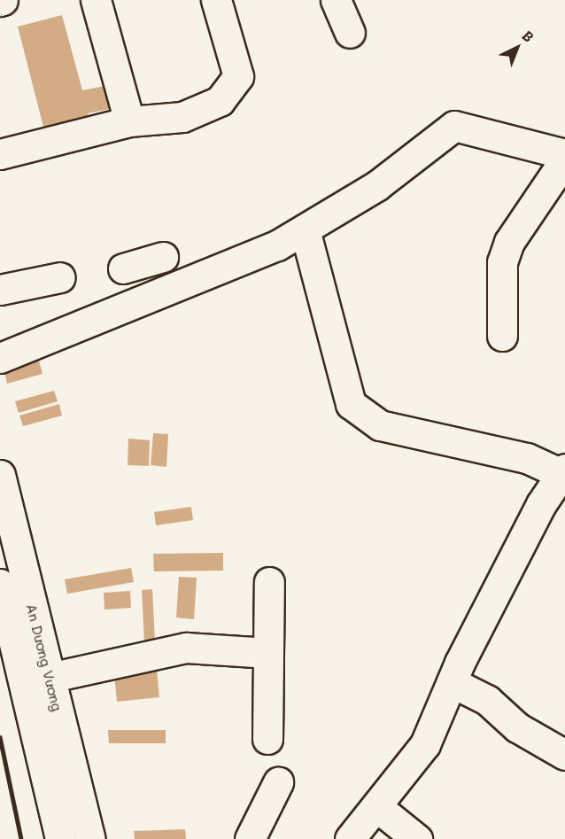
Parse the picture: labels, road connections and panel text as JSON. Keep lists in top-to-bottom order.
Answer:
{
  "streets": {
    "street": ["An Dương Vương"]
  },
  "north": "top right"
}
